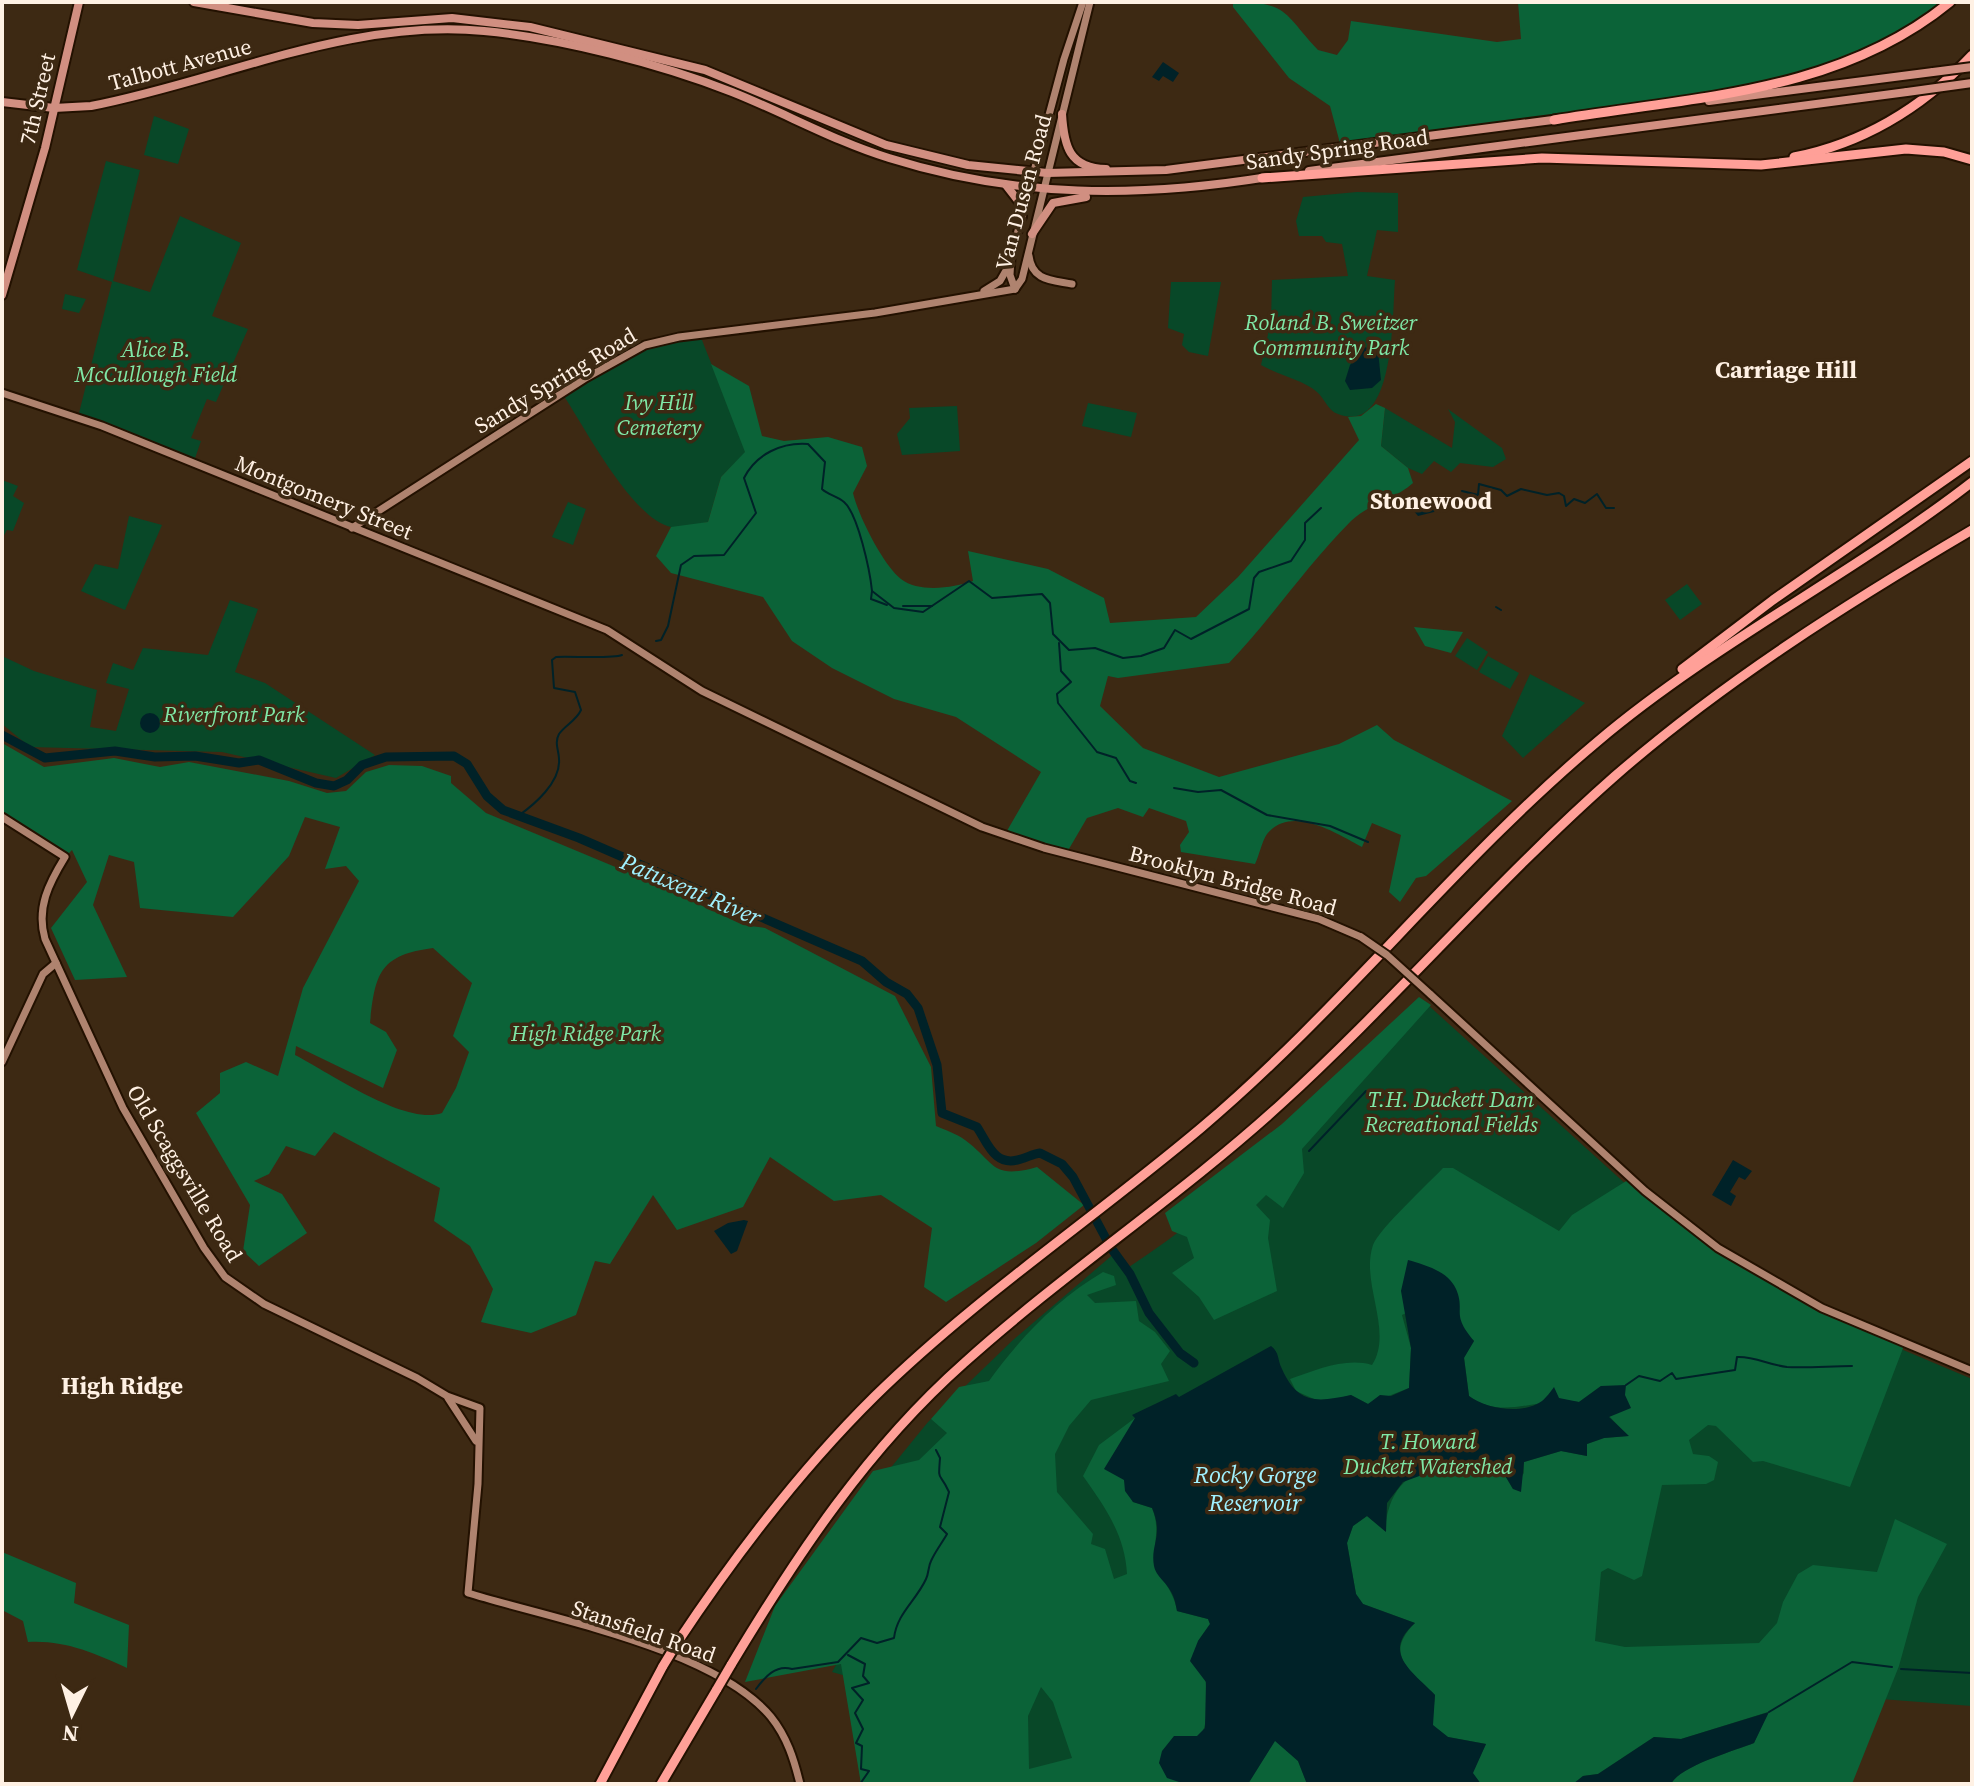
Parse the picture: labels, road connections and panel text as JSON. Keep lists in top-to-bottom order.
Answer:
{
  "streets": {
    "main road": ["Talbott Avenue", "7th Street", "Sandy Spring Road"],
    "street": [
      "Van Dusen Road",
      "Montgomery Street",
      "Brooklyn Bridge Road",
      "Old Scaggsville Road",
      "Stansfield Road"
    ]
  },
  "crossings": [
    ["Talbott Avenue", "7th Street"],
    ["Talbott Avenue", "Sandy Spring Road"],
    ["Sandy Spring Road", "Van Dusen Road"],
    ["Sandy Spring Road", "Montgomery Street"],
    ["Montgomery Street", "Brooklyn Bridge Road"],
    ["Old Scaggsville Road", "Stansfield Road"]
  ],
  "districts": ["Carriage Hill", "Stonewood", "High Ridge"],
  "water": ["Patuxent River", "Rocky Gorge Reservoir"],
  "parks": [
    "Roland B. Sweitzer Community Park",
    "Alice B. McCullough Field",
    "Ivy Hill Cemetery",
    "Riverfront Park",
    "High Ridge Park",
    "T.H. Duckett Dam Recreational Fields",
    "T. Howard Duckett Watershed"
  ],
  "north": "bottom"
}
